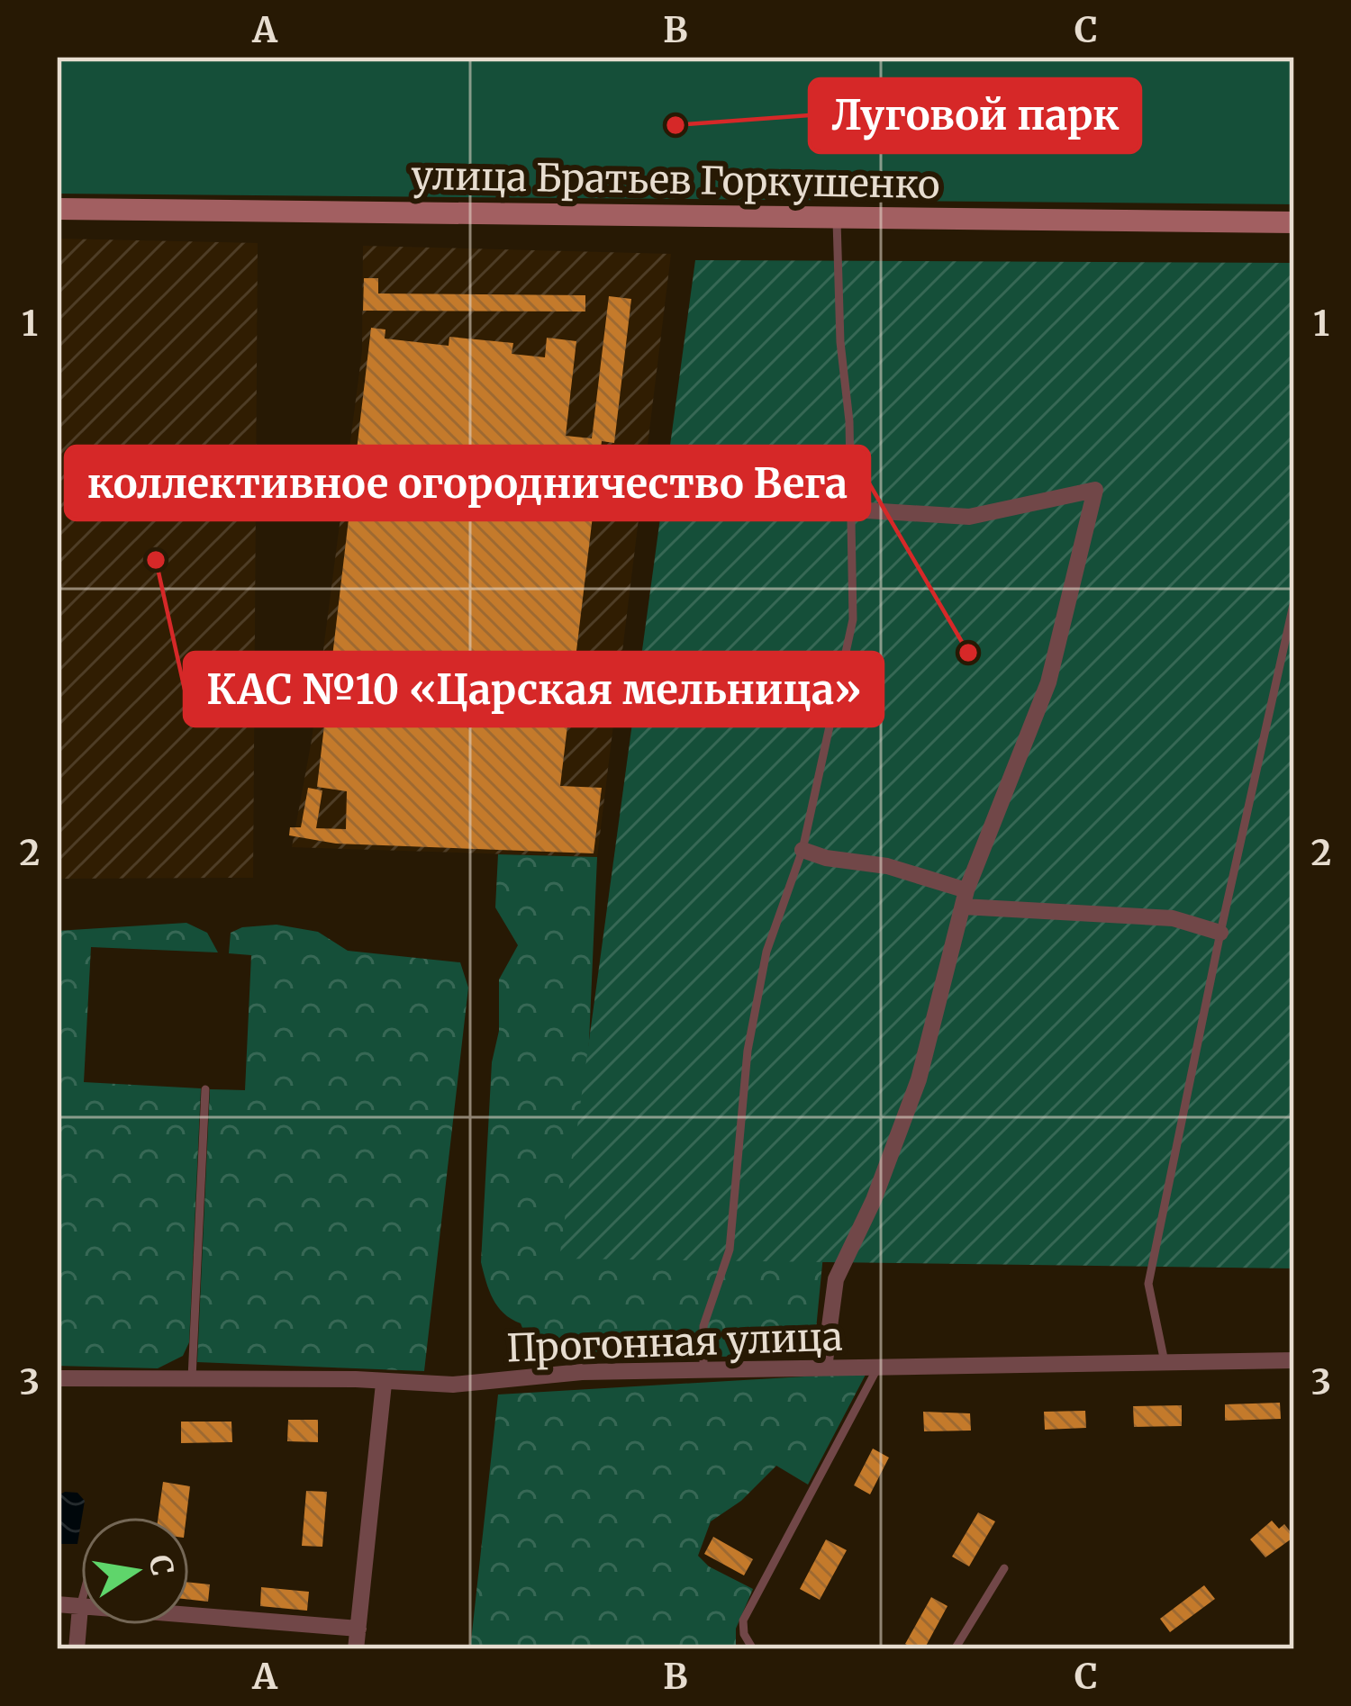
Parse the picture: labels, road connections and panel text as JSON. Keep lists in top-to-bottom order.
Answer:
{
  "streets": {
    "street": ["улица Братьев Горкушенко", "Прогонная улица"]
  },
  "places": ["Луговой парк", "КАС №10 «Царская мельница»", "коллективное огородничество Вега"],
  "north": "right",
  "grid": {
    "columns": ["A", "B", "C"],
    "rows": ["1", "2", "3"]
  }
}
